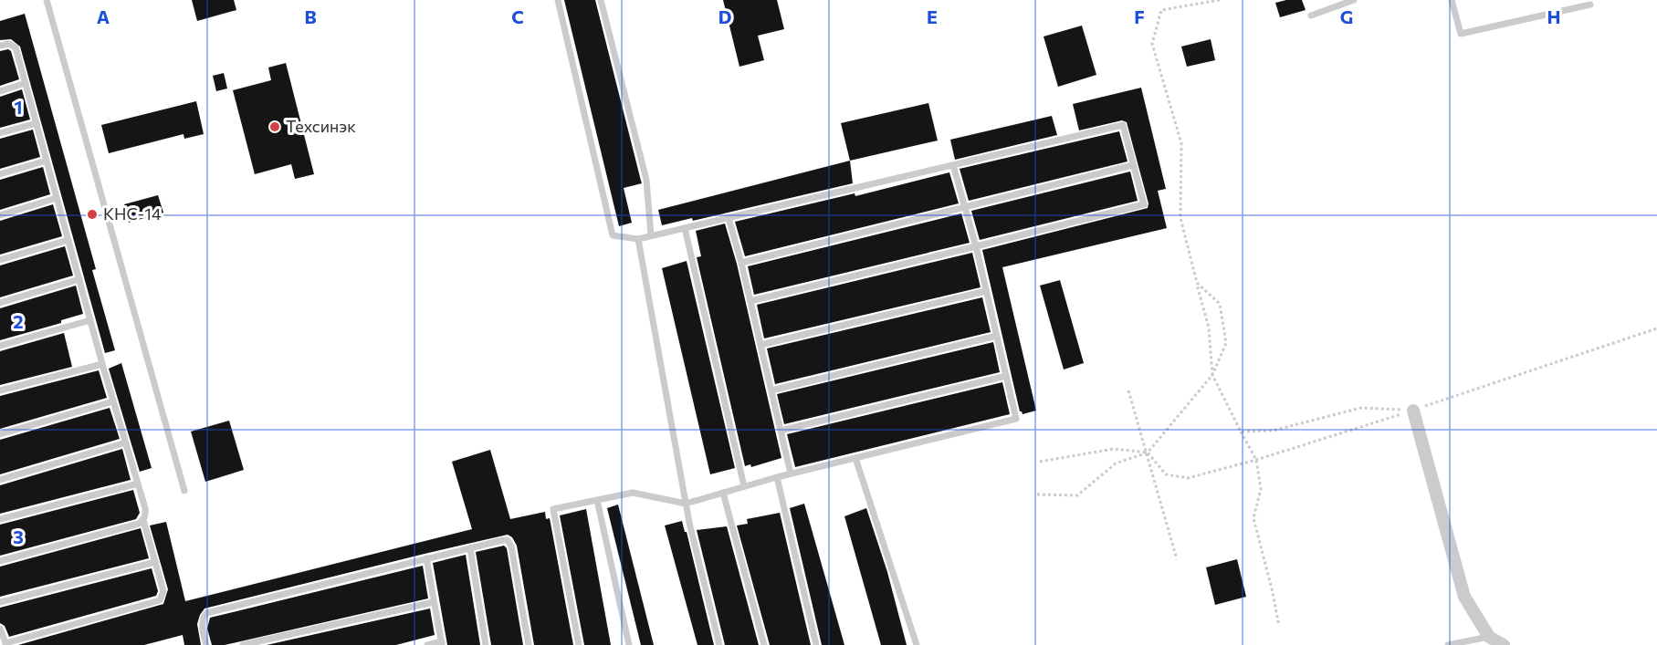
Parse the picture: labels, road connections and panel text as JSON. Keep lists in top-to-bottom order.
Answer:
{
  "places": ["Техсинэк", "КНС-14"],
  "grid": {
    "columns": [
      "A",
      "B",
      "C",
      "D",
      "E",
      "F",
      "G",
      "H"
    ],
    "rows": ["1", "2", "3"]
  }
}
